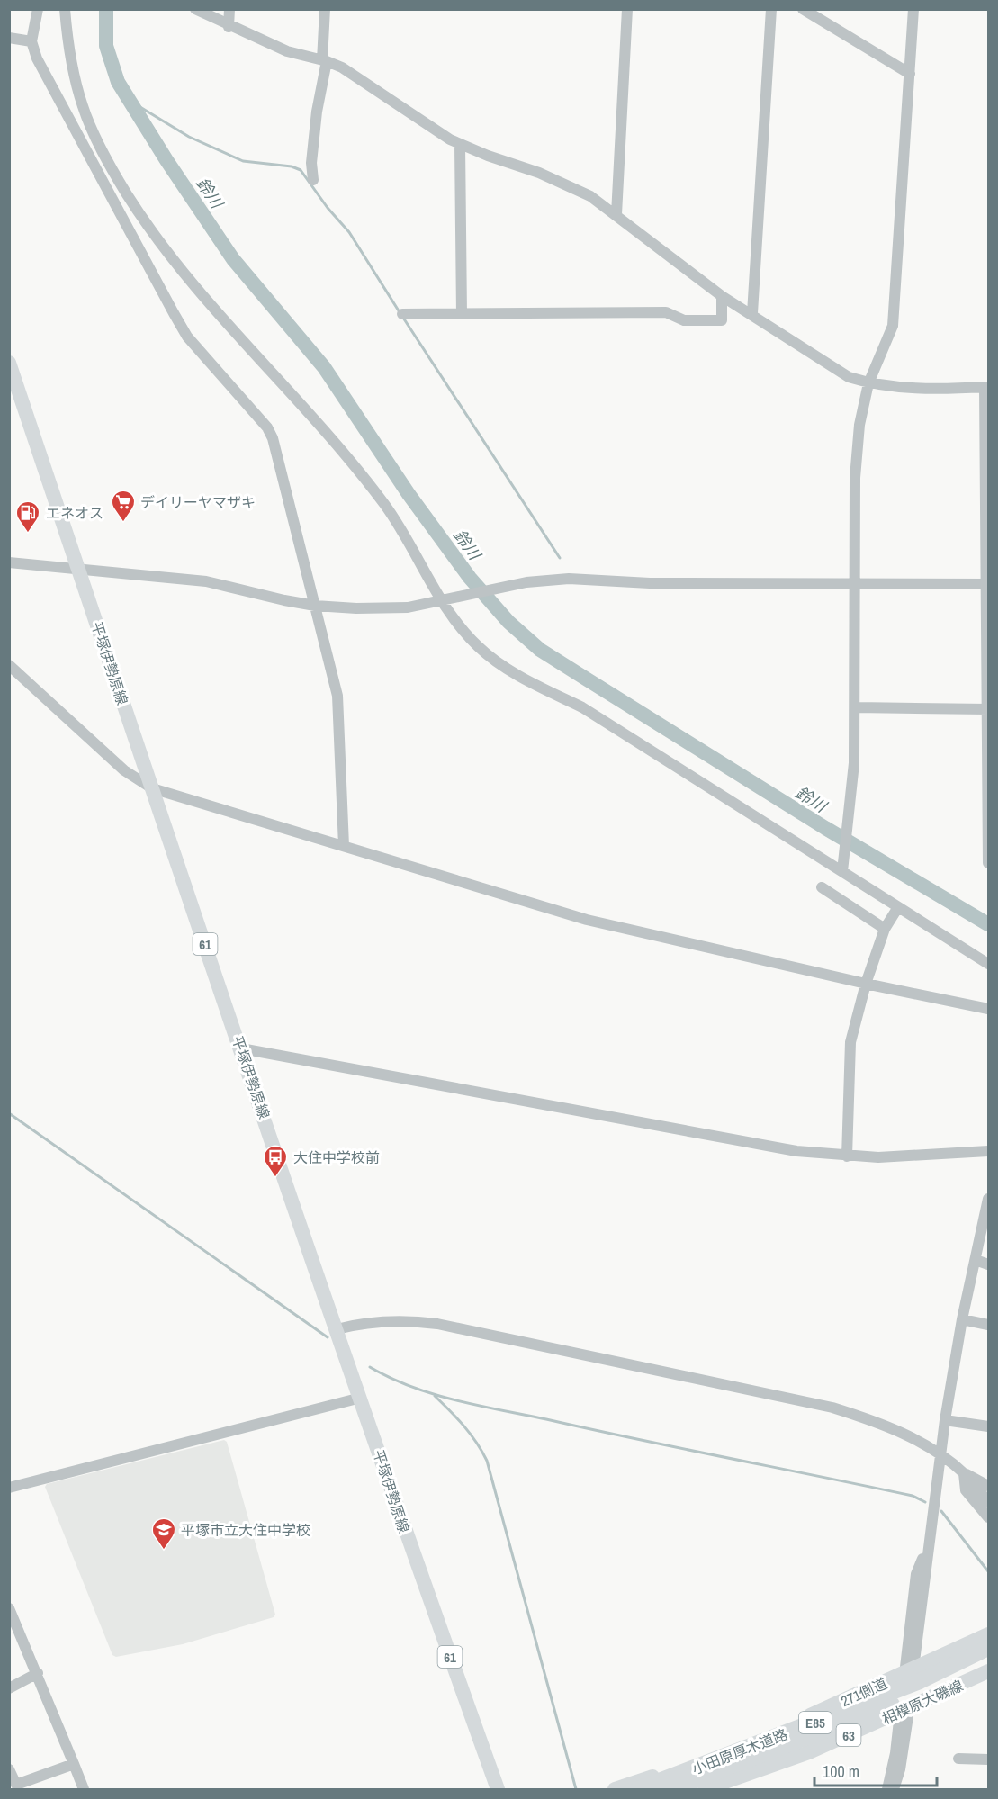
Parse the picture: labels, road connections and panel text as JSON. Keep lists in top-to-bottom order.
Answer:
{
  "streets": {
    "highway": ["E85", "小田原厚木道路"],
    "main road": [
      "平塚伊勢原線",
      "61",
      "271側道",
      "相模原大磯線",
      "63"
    ]
  },
  "water": ["鈴川"],
  "places": {
    "supermarket": ["デイリーヤマザキ"],
    "fuel station": ["エネオス"],
    "bus stop": ["大住中学校前"],
    "school or university": ["平塚市立大住中学校"]
  },
  "scale_bar": "100 m"
}
